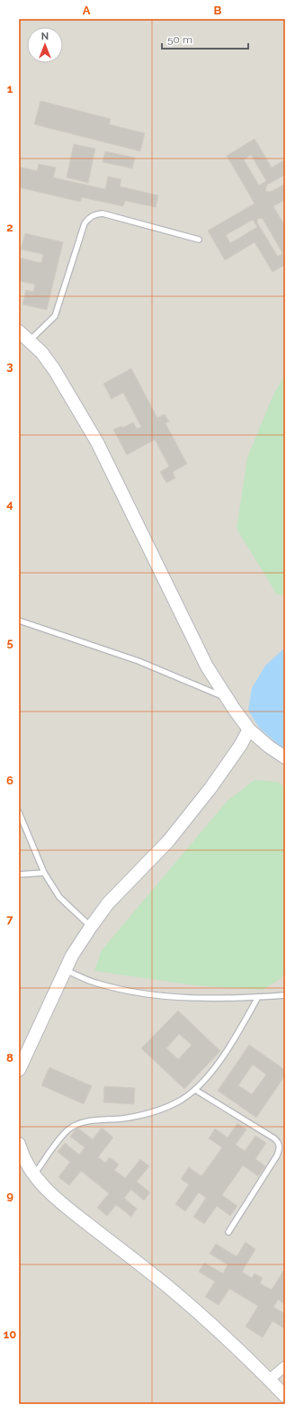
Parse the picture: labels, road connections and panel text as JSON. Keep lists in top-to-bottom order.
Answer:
{
  "scale_bar": "50 m",
  "north": "top",
  "grid": {
    "columns": ["A", "B"],
    "rows": [
      "1",
      "2",
      "3",
      "4",
      "5",
      "6",
      "7",
      "8",
      "9",
      "10"
    ]
  }
}
